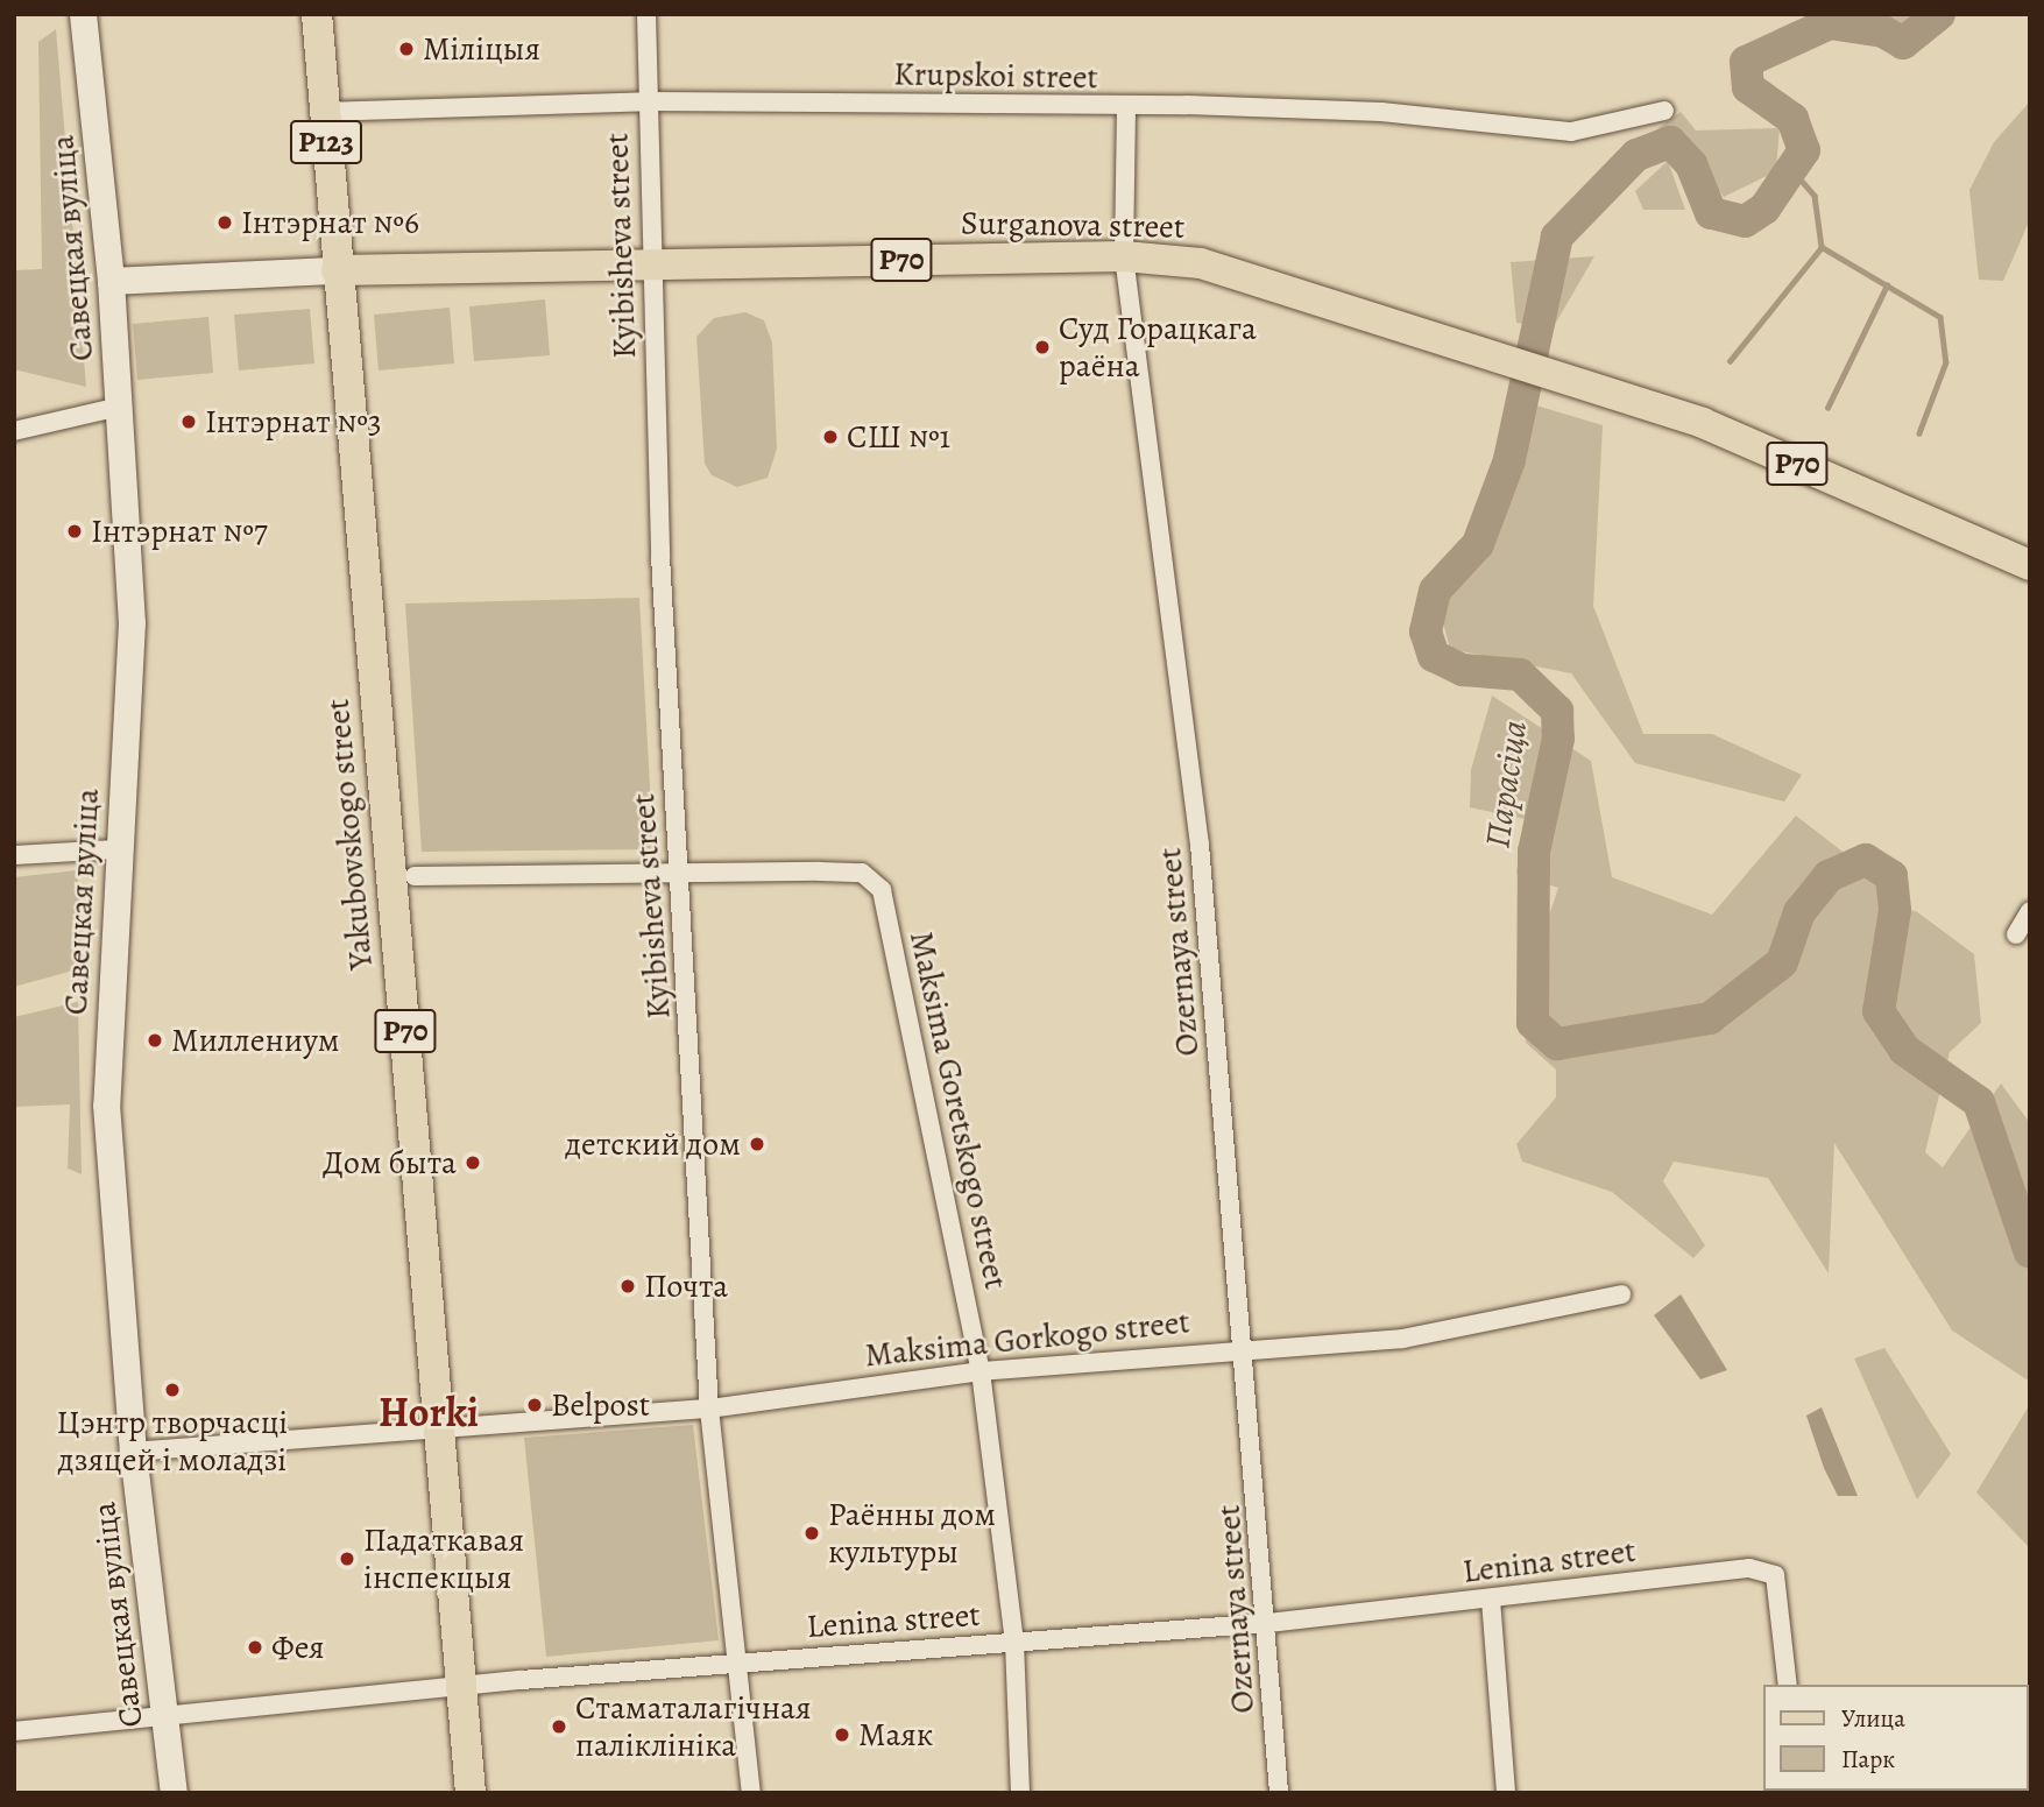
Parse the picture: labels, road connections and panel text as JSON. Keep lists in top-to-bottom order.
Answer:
{
  "streets": {
    "main road": [
      "Р123",
      "Surganova street",
      "Савецкая вуліца",
      "Р70",
      "Yakubovskogo street"
    ],
    "street": [
      "Krupskoi street",
      "Kyibisheva street",
      "Ozernaya street",
      "Maksima Goretskogo street",
      "Maksima Gorkogo street",
      "Lenina street"
    ]
  },
  "crossings": [
    ["Krupskoi street", "Kyibisheva street"],
    ["Krupskoi street", "Yakubovskogo street"],
    ["Krupskoi street", "Ozernaya street"],
    ["Surganova street", "Kyibisheva street"],
    ["Surganova street", "Yakubovskogo street"],
    ["Surganova street", "Ozernaya street"],
    ["Kyibisheva street", "Maksima Goretskogo street"],
    ["Kyibisheva street", "Maksima Gorkogo street"],
    ["Kyibisheva street", "Lenina street"],
    ["Савецкая вуліца", "Maksima Gorkogo street"],
    ["Савецкая вуліца", "Lenina street"],
    ["Yakubovskogo street", "Maksima Gorkogo street"],
    ["Yakubovskogo street", "Lenina street"],
    ["Ozernaya street", "Maksima Gorkogo street"],
    ["Ozernaya street", "Lenina street"],
    ["Maksima Goretskogo street", "Maksima Gorkogo street"],
    ["Maksima Goretskogo street", "Lenina street"]
  ],
  "districts": ["Horki"],
  "water": ["Парасіца"],
  "places": [
    "Міліцыя",
    "Інтэрнат №6",
    "Суд Горацкага раёна",
    "Інтэрнат №3",
    "СШ №1",
    "Інтэрнат №7",
    "Миллениум",
    "детский дом",
    "Дом быта",
    "Почта",
    "Цэнтр творчасці дзяцей і моладзі",
    "Belpost",
    "Раённы дом культуры",
    "Падаткавая інспекцыя",
    "Фея",
    "Стаматалагічная паліклініка",
    "Маяк"
  ],
  "legend": ["Улица", "Парк"]
}
